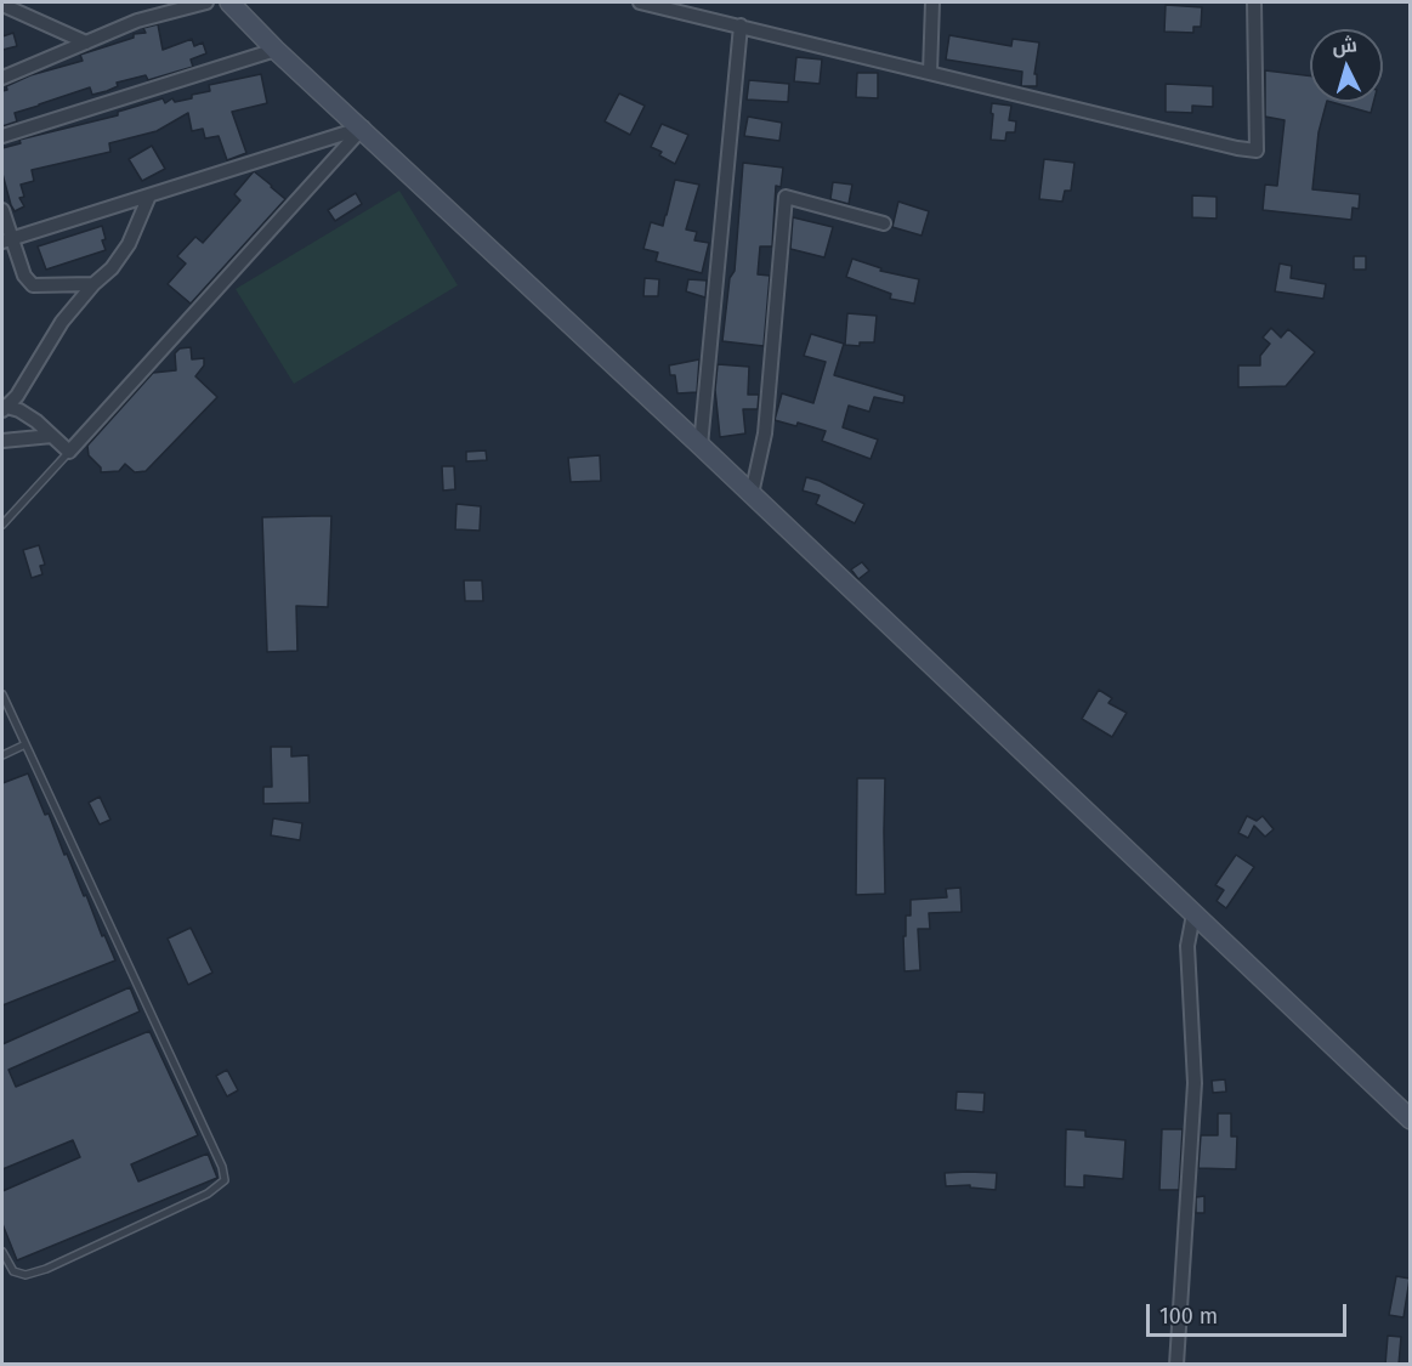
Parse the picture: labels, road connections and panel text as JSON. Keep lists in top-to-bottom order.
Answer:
{
  "scale_bar": "100 m",
  "north": "top"
}
